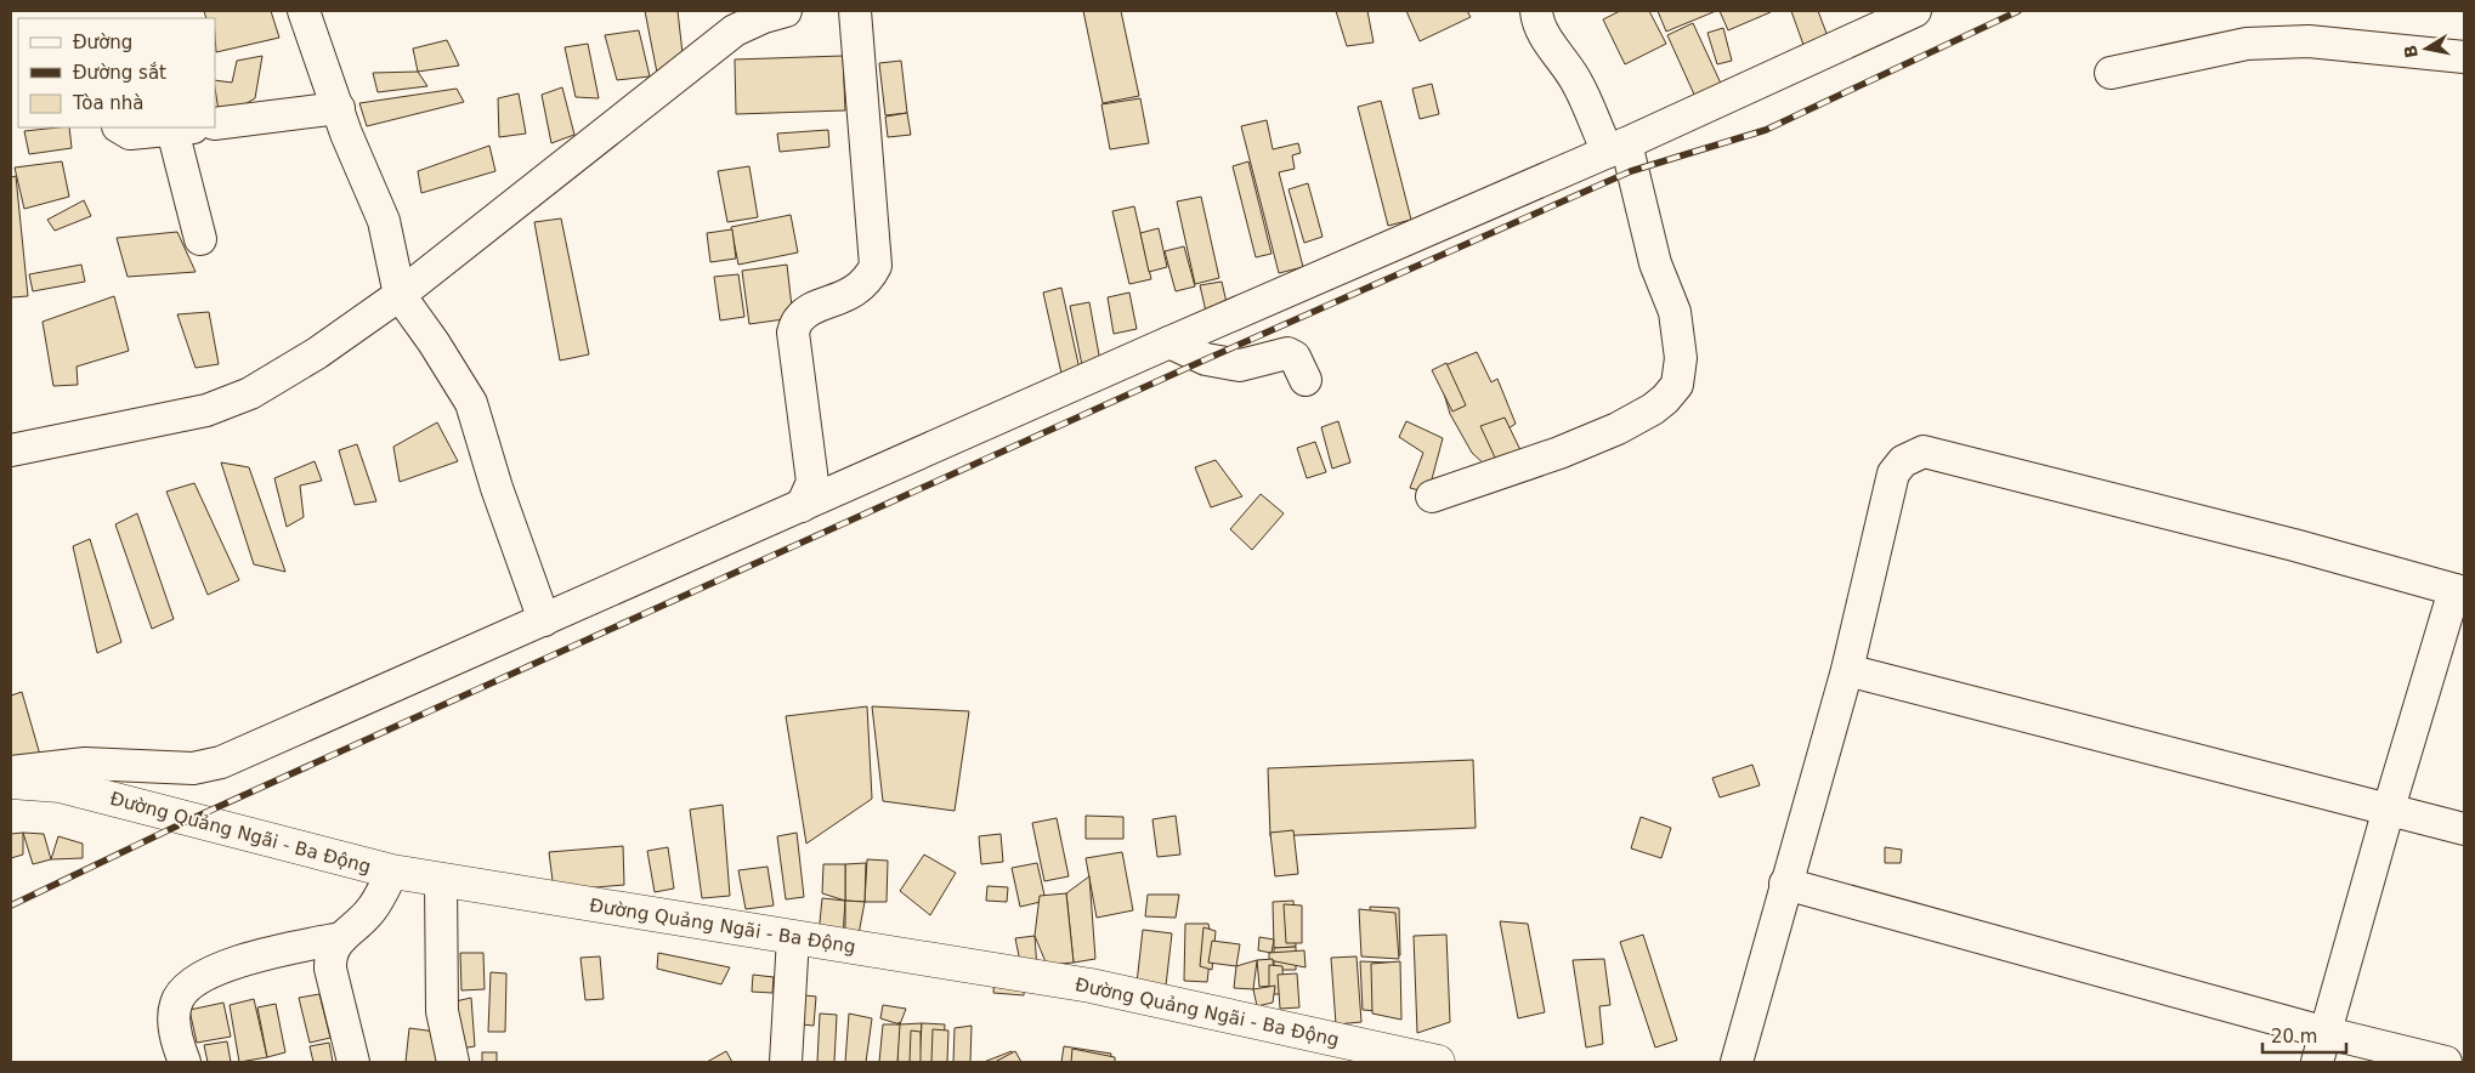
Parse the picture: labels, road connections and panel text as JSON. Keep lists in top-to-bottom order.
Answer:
{
  "streets": {
    "main road": ["Đường Quảng Ngãi - Ba Động"]
  },
  "legend": ["Đường", "Đường sắt", "Tòa nhà"],
  "scale_bar": "20 m",
  "north": "left"
}
